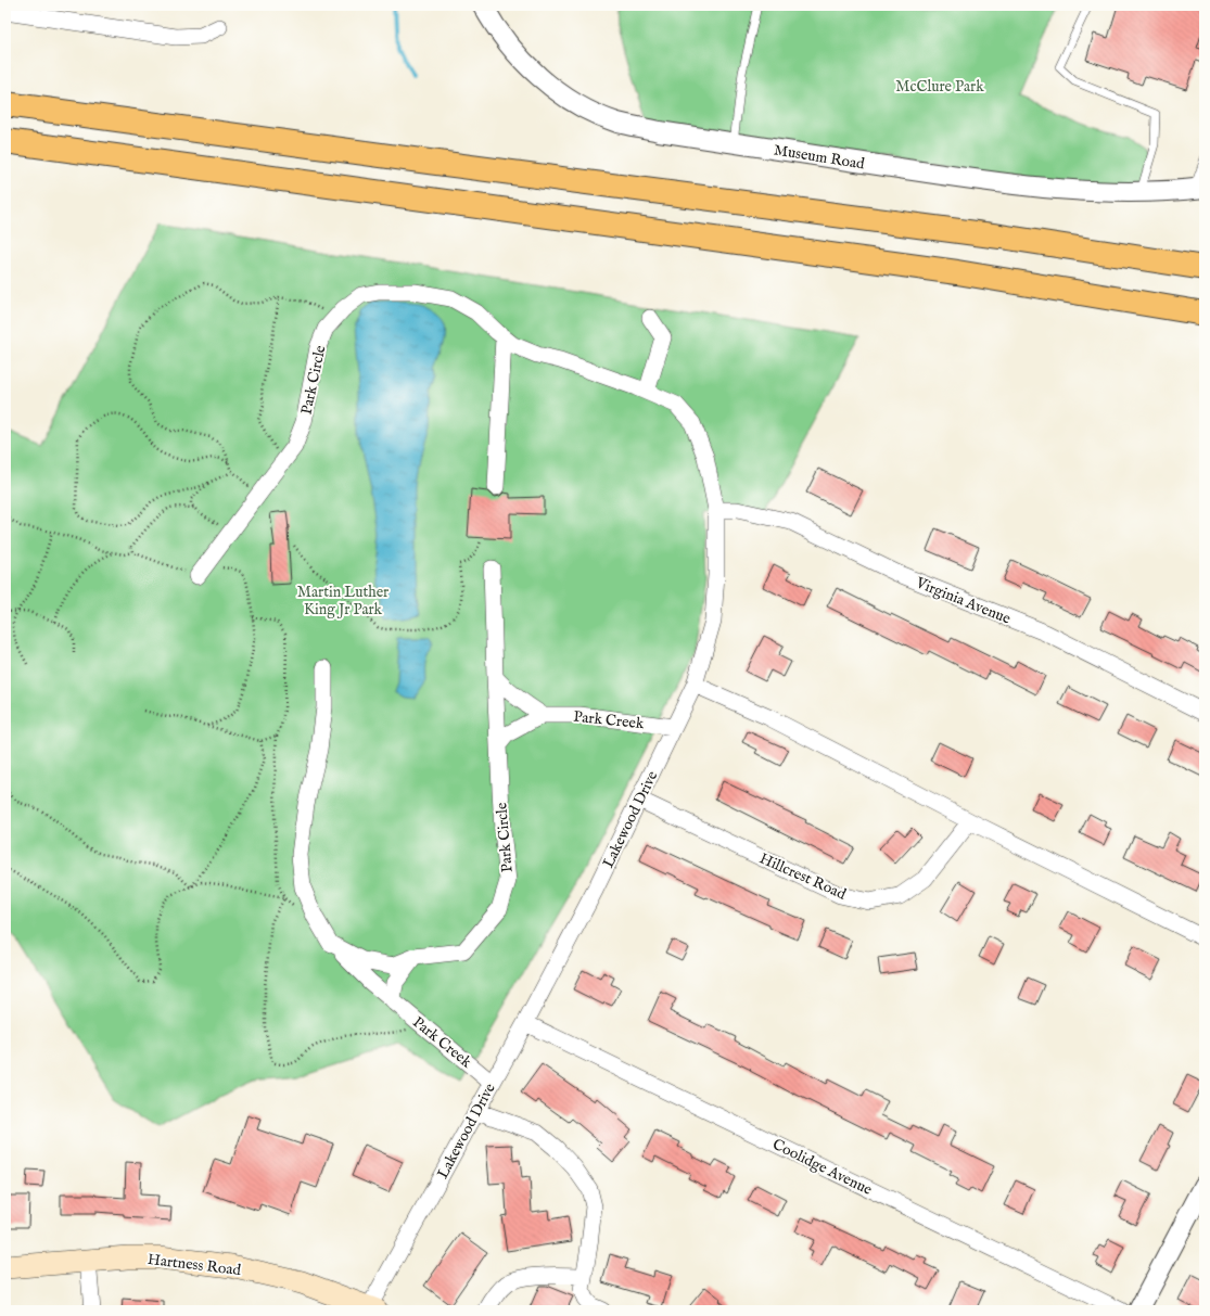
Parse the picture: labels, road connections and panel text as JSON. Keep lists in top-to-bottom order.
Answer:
{
  "streets": {
    "main road": ["Hartness Road"],
    "street": [
      "Museum Road",
      "Park Circle",
      "Virginia Avenue",
      "Park Creek",
      "Lakewood Drive",
      "Hillcrest Road",
      "Coolidge Avenue"
    ]
  },
  "crossings": [
    ["Park Circle", "Park Creek"],
    ["Park Circle", "Lakewood Drive"],
    ["Virginia Avenue", "Lakewood Drive"],
    ["Park Creek", "Lakewood Drive"],
    ["Lakewood Drive", "Hillcrest Road"],
    ["Lakewood Drive", "Coolidge Avenue"],
    ["Lakewood Drive", "Hartness Road"]
  ],
  "parks": ["McClure Park", "Martin Luther King Jr Park"]
}
